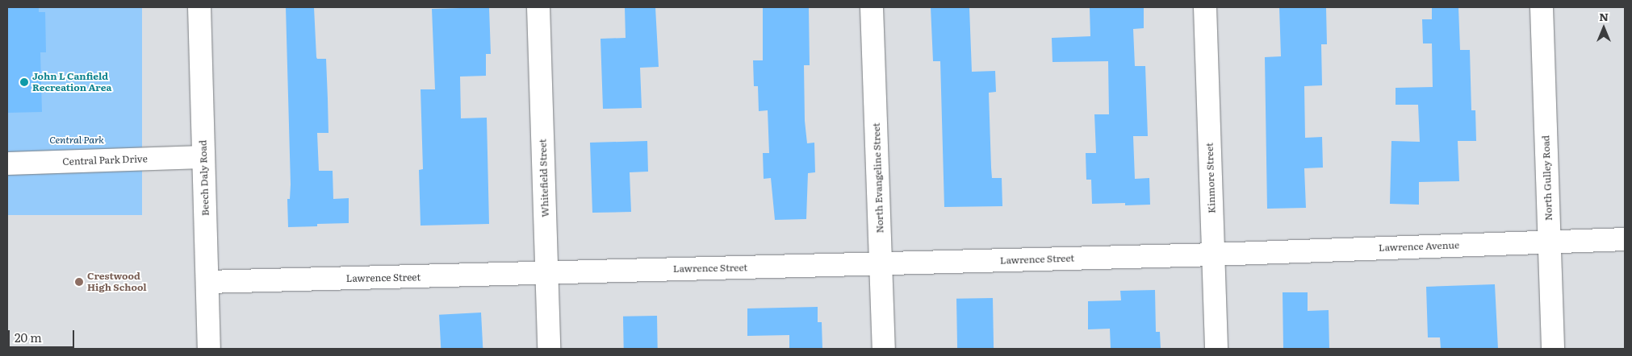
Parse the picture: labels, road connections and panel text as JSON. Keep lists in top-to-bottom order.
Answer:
{
  "streets": {
    "street": [
      "Central Park Drive",
      "Beech Daly Road",
      "Whitefield Street",
      "North Evangeline Street",
      "Kinmore Street",
      "North Gulley Road",
      "Lawrence Avenue",
      "Lawrence Street"
    ]
  },
  "crossings": [
    ["Central Park Drive", "Beech Daly Road"],
    ["Beech Daly Road", "Lawrence Street"],
    ["Whitefield Street", "Lawrence Street"],
    ["North Evangeline Street", "Lawrence Street"],
    ["Kinmore Street", "Lawrence Avenue"],
    ["Kinmore Street", "Lawrence Street"],
    ["North Gulley Road", "Lawrence Avenue"],
    ["Lawrence Avenue", "Lawrence Street"]
  ],
  "parks": ["Central Park"],
  "places": ["John L Canfield Recreation Area", "Crestwood High School"],
  "scale_bar": "20 m",
  "north": "top"
}
